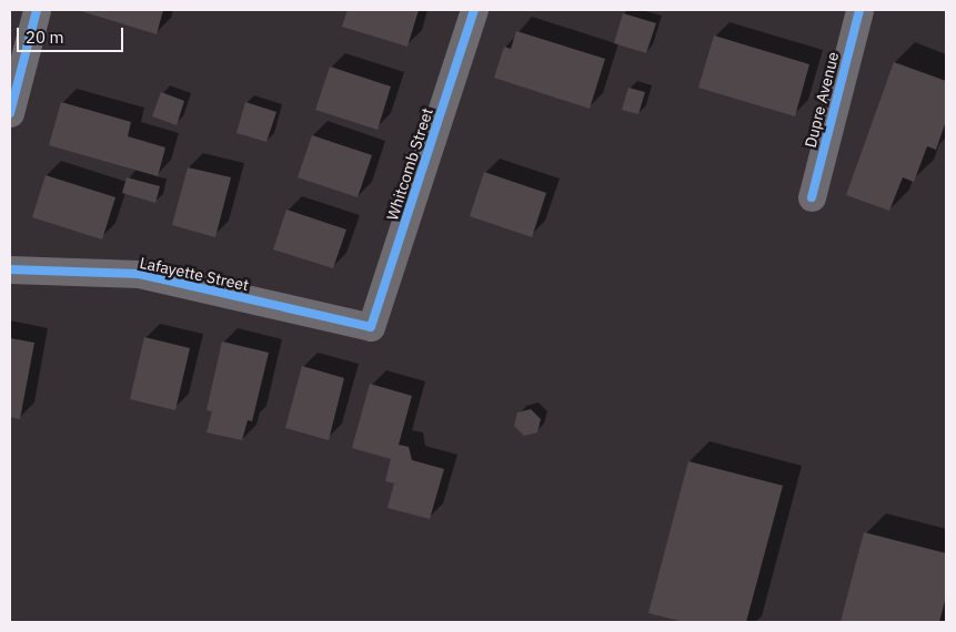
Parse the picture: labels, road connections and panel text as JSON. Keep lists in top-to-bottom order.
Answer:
{
  "streets": {
    "street": ["Dupre Avenue", "Whitcomb Street", "Lafayette Street"]
  },
  "crossings": [
    ["Whitcomb Street", "Lafayette Street"]
  ],
  "scale_bar": "20 m"
}
